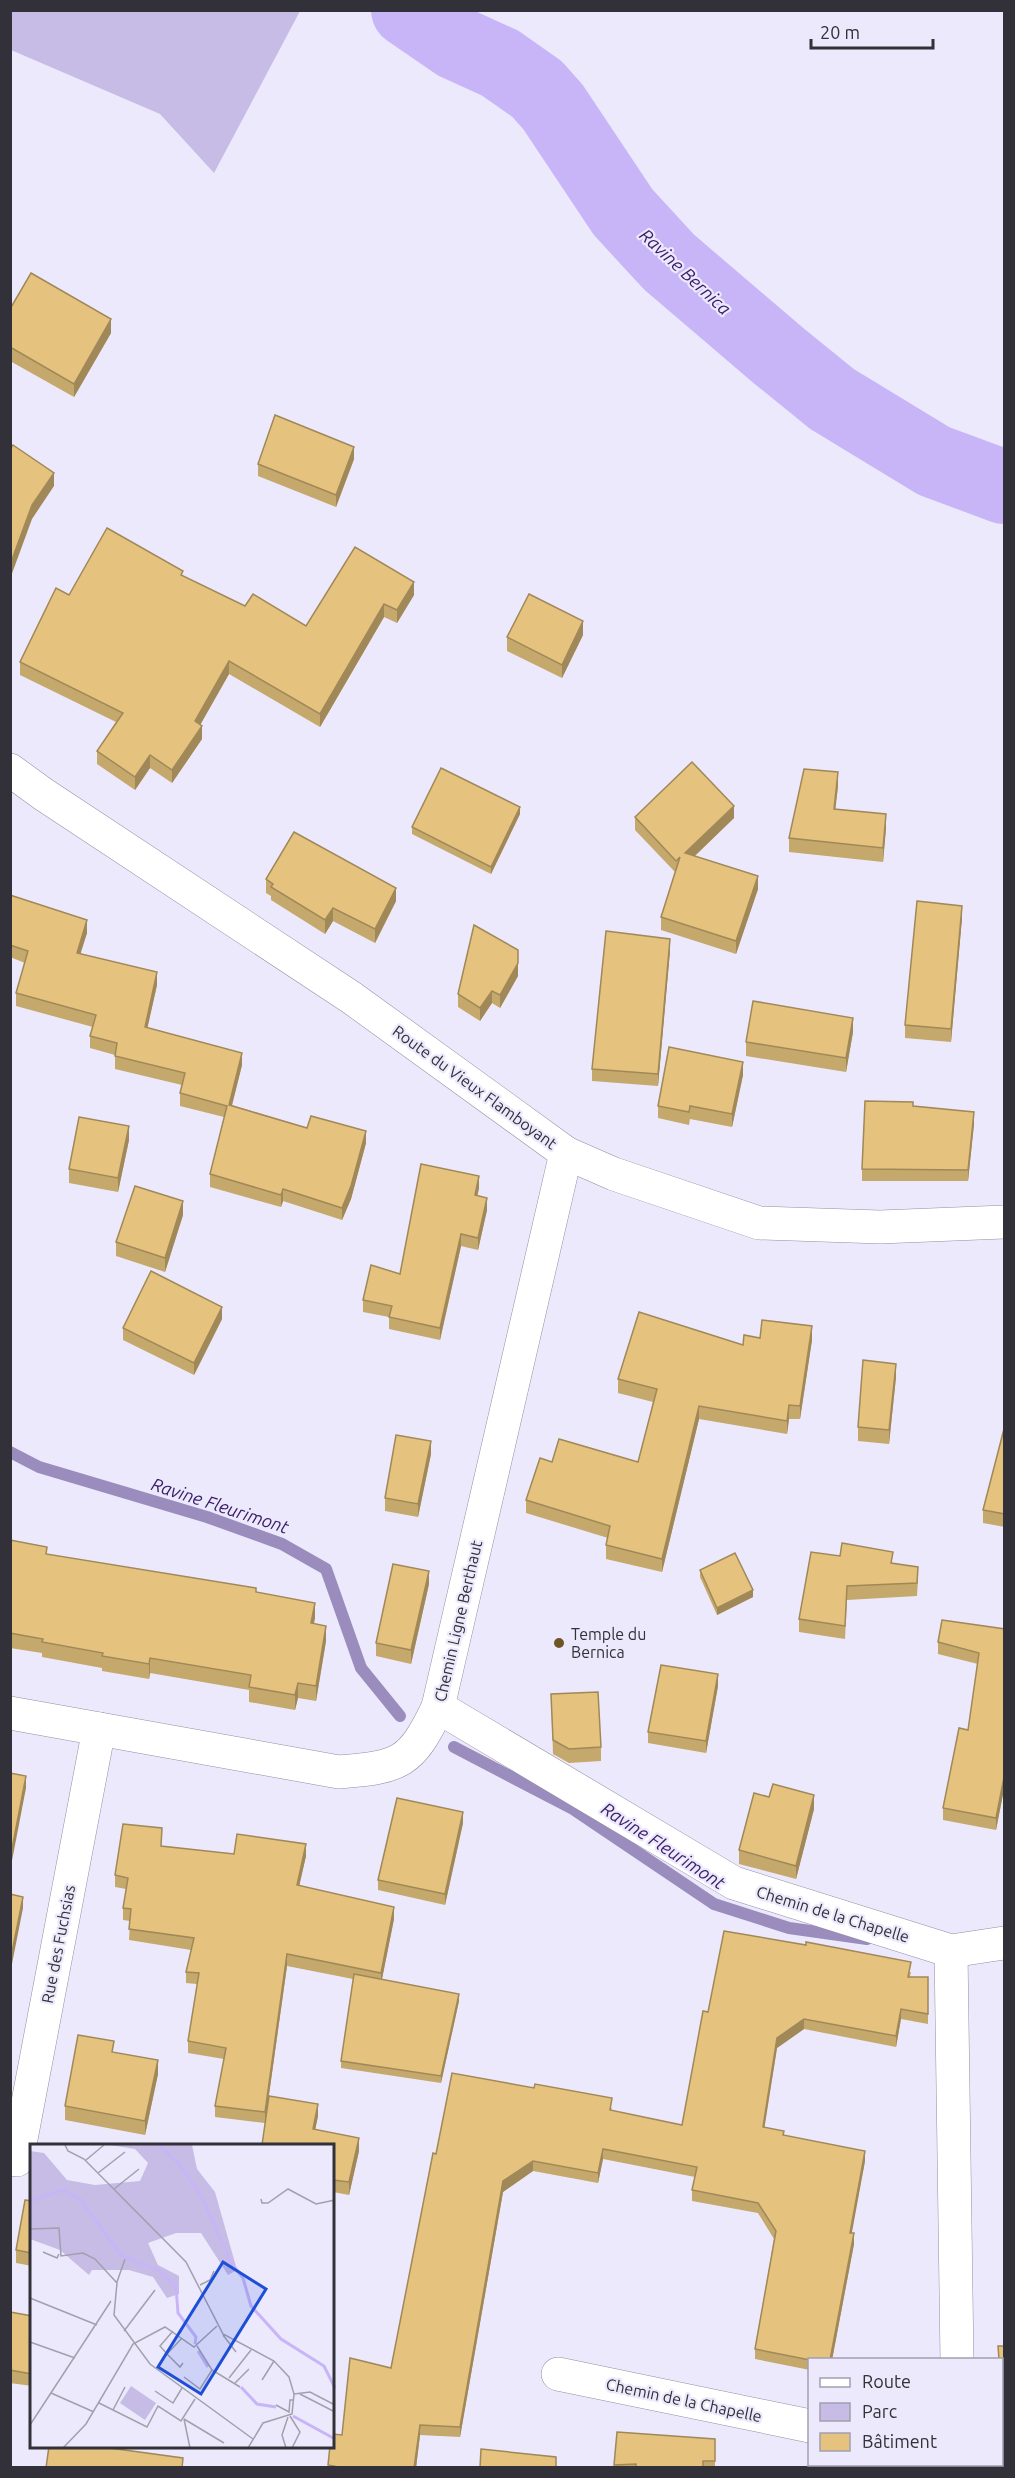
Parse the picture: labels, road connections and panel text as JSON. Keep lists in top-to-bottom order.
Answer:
{
  "streets": {
    "street": [
      "Route du Vieux Flamboyant",
      "Chemin Ligne Berthaut",
      "Chemin de la Chapelle",
      "Rue des Fuchsias"
    ]
  },
  "crossings": [
    ["Route du Vieux Flamboyant", "Chemin Ligne Berthaut"],
    ["Chemin Ligne Berthaut", "Chemin de la Chapelle"],
    ["Chemin Ligne Berthaut", "Rue des Fuchsias"]
  ],
  "water": ["Ravine Bernica", "Ravine Fleurimont"],
  "places": ["Temple du Bernica"],
  "legend": ["Route", "Parc", "Bâtiment"],
  "scale_bar": "20 m"
}
